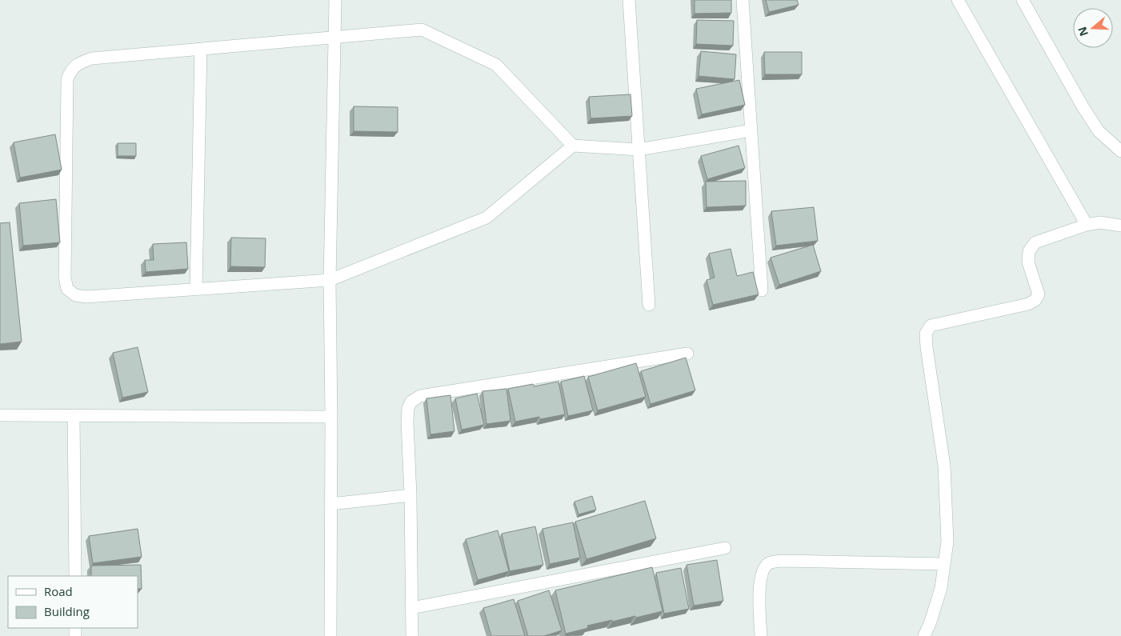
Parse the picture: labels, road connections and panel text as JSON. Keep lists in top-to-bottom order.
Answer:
{
  "legend": ["Road", "Building"],
  "north": "left"
}
